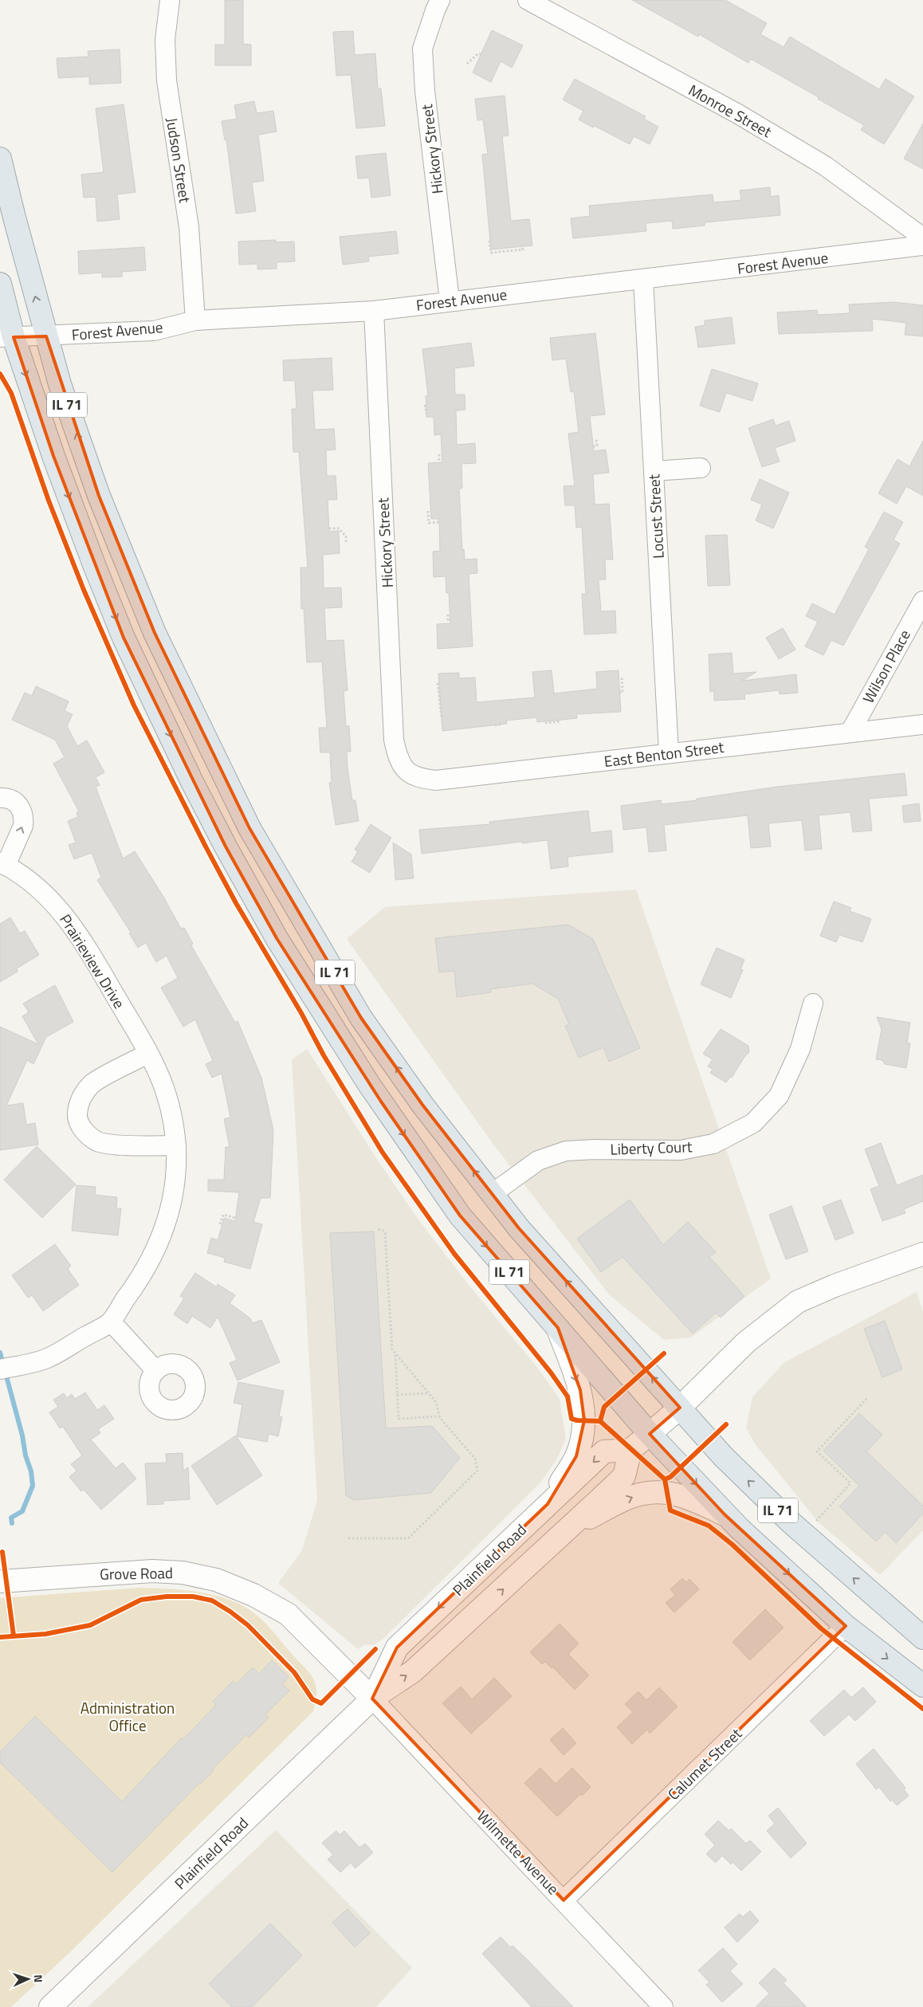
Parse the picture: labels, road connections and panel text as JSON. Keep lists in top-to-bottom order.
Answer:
{
  "streets": {
    "main road": ["IL 71", "Plainfield Road", "Grove Road"],
    "street": [
      "Monroe Street",
      "Hickory Street",
      "Judson Street",
      "Forest Avenue",
      "Locust Street",
      "Wilson Place",
      "East Benton Street",
      "Prairieview Drive",
      "Liberty Court",
      "Calumet Street",
      "Wilmette Avenue"
    ]
  },
  "crossings": [
    ["Hickory Street", "Forest Avenue"],
    ["Hickory Street", "East Benton Street"],
    ["Judson Street", "Forest Avenue"],
    ["Forest Avenue", "IL 71"],
    ["Forest Avenue", "Locust Street"],
    ["IL 71", "Liberty Court"],
    ["IL 71", "Calumet Street"],
    ["Locust Street", "East Benton Street"],
    ["Wilson Place", "East Benton Street"],
    ["Plainfield Road", "Grove Road"],
    ["Plainfield Road", "Wilmette Avenue"],
    ["Grove Road", "Wilmette Avenue"],
    ["Calumet Street", "Wilmette Avenue"]
  ],
  "parks": ["Administration Office"],
  "north": "right"
}
